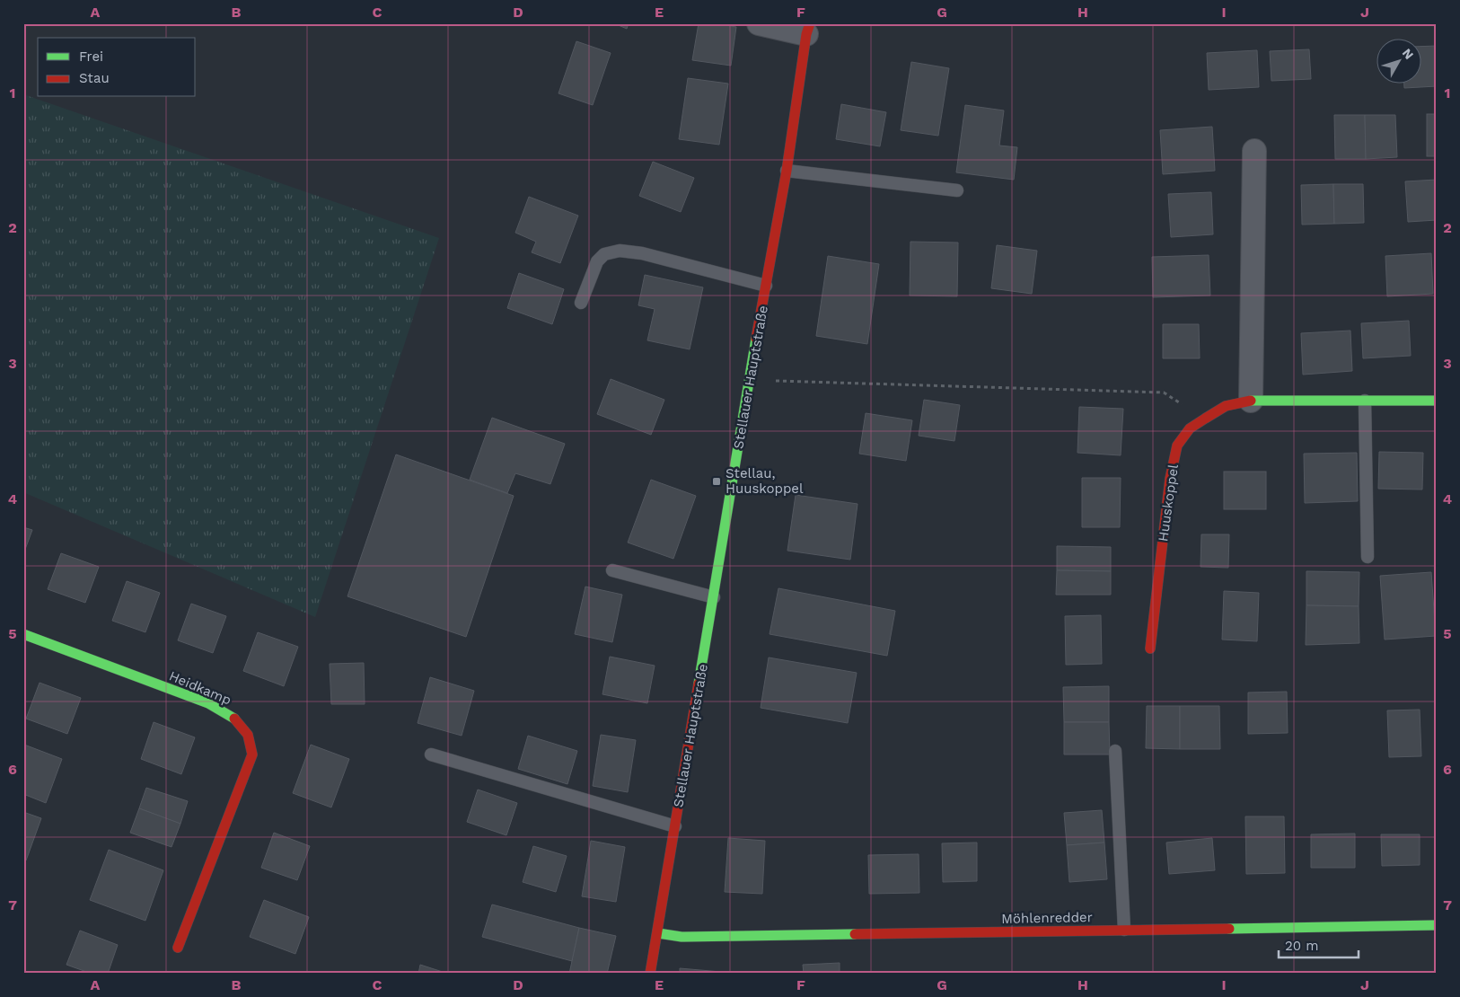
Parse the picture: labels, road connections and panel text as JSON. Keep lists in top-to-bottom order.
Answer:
{
  "streets": {
    "street": [
      "Stellauer Hauptstraße",
      "Huuskoppel",
      "Heidkamp",
      "Möhlenredder"
    ]
  },
  "crossings": [
    ["Stellauer Hauptstraße", "Möhlenredder"]
  ],
  "places": {
    "transit": ["Stellau, Huuskoppel"]
  },
  "legend": ["Frei", "Stau"],
  "scale_bar": "20 m",
  "north": "top right",
  "grid": {
    "columns": [
      "A",
      "B",
      "C",
      "D",
      "E",
      "F",
      "G",
      "H",
      "I",
      "J"
    ],
    "rows": [
      "1",
      "2",
      "3",
      "4",
      "5",
      "6",
      "7"
    ]
  }
}
